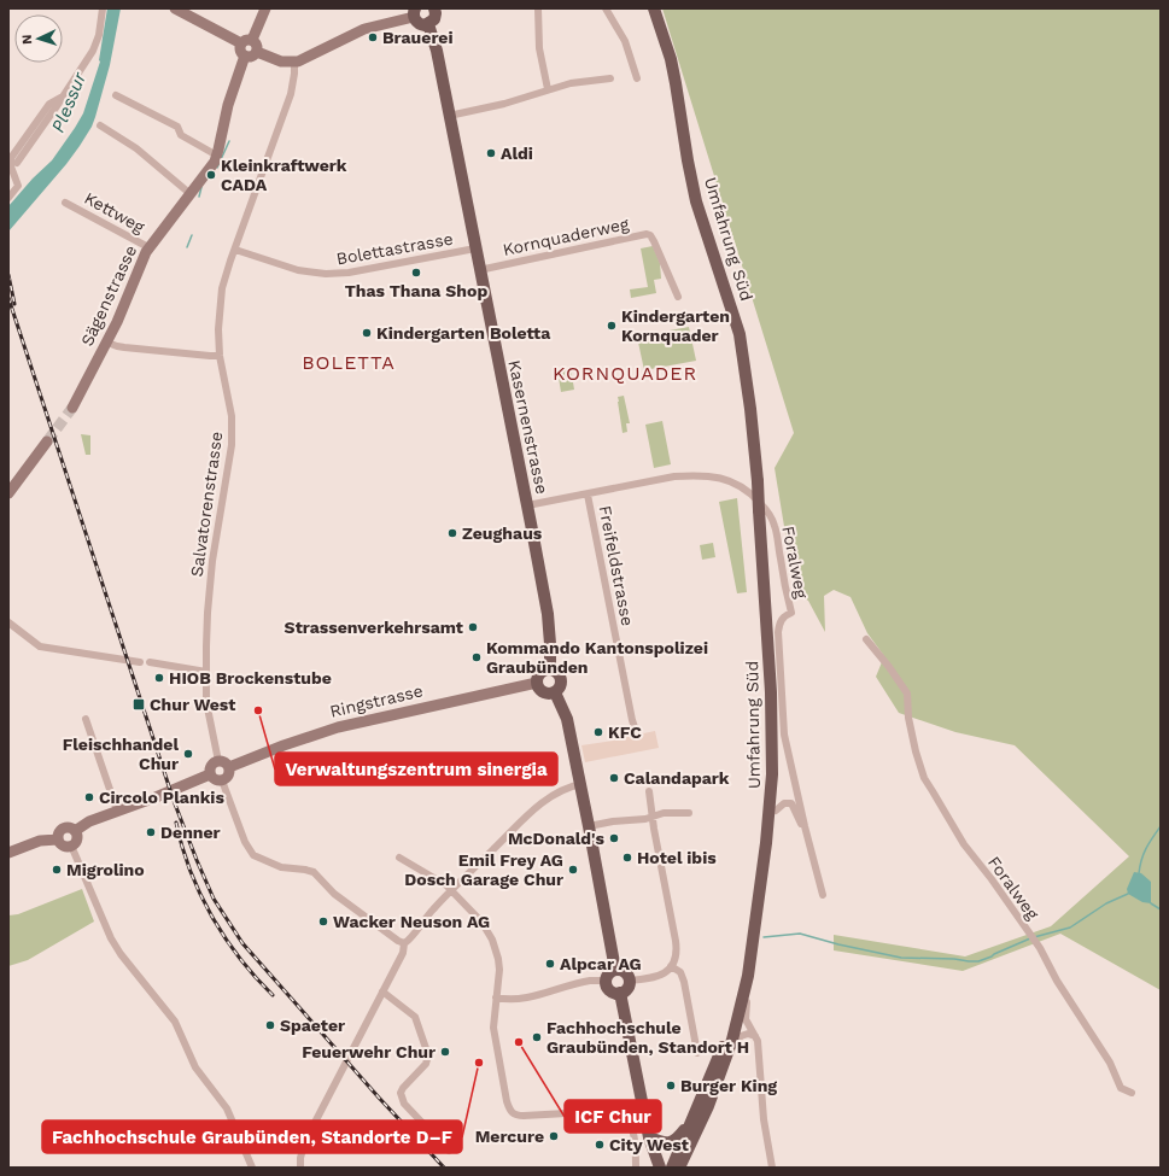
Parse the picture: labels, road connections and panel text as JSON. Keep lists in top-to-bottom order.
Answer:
{
  "streets": {
    "main road": ["Umfahrung Süd", "Kasernenstrasse"],
    "street": [
      "Kettweg",
      "Kornquaderweg",
      "Bolettastrasse",
      "Sägenstrasse",
      "Salvatorenstrasse",
      "Foralweg",
      "Freifeldstrasse",
      "Ringstrasse"
    ]
  },
  "crossings": [
    ["Kettweg", "Sägenstrasse"],
    ["Kornquaderweg", "Kasernenstrasse"],
    ["Bolettastrasse", "Kasernenstrasse"],
    ["Bolettastrasse", "Salvatorenstrasse"],
    ["Kasernenstrasse", "Foralweg"],
    ["Kasernenstrasse", "Ringstrasse"],
    ["Salvatorenstrasse", "Ringstrasse"],
    ["Foralweg", "Freifeldstrasse"]
  ],
  "districts": ["BOLETTA", "KORNQUADER"],
  "water": ["Plessur"],
  "places": {
    "other": [
      "Brauerei",
      "Aldi",
      "Kleinkraftwerk CADA",
      "Thas Thana Shop",
      "Kindergarten Kornquader",
      "Kindergarten Boletta",
      "Zeughaus",
      "Strassenverkehrsamt",
      "Kommando Kantonspolizei Graubünden",
      "HIOB Brockenstube",
      "Verwaltungszentrum sinergia",
      "KFC",
      "Fleischhandel Chur",
      "Calandapark",
      "Circolo Plankis",
      "Denner",
      "McDonald's",
      "Hotel ibis",
      "Migrolino",
      "Emil Frey AG Dosch Garage Chur",
      "Wacker Neuson AG",
      "Alpcar AG",
      "Spaeter",
      "Fachhochschule Graubünden, Standort H",
      "ICF Chur",
      "Feuerwehr Chur",
      "Fachhochschule Graubünden, Standorte D–F",
      "Burger King",
      "Mercure",
      "City West"
    ],
    "transit": ["Chur West"]
  },
  "north": "left"
}
